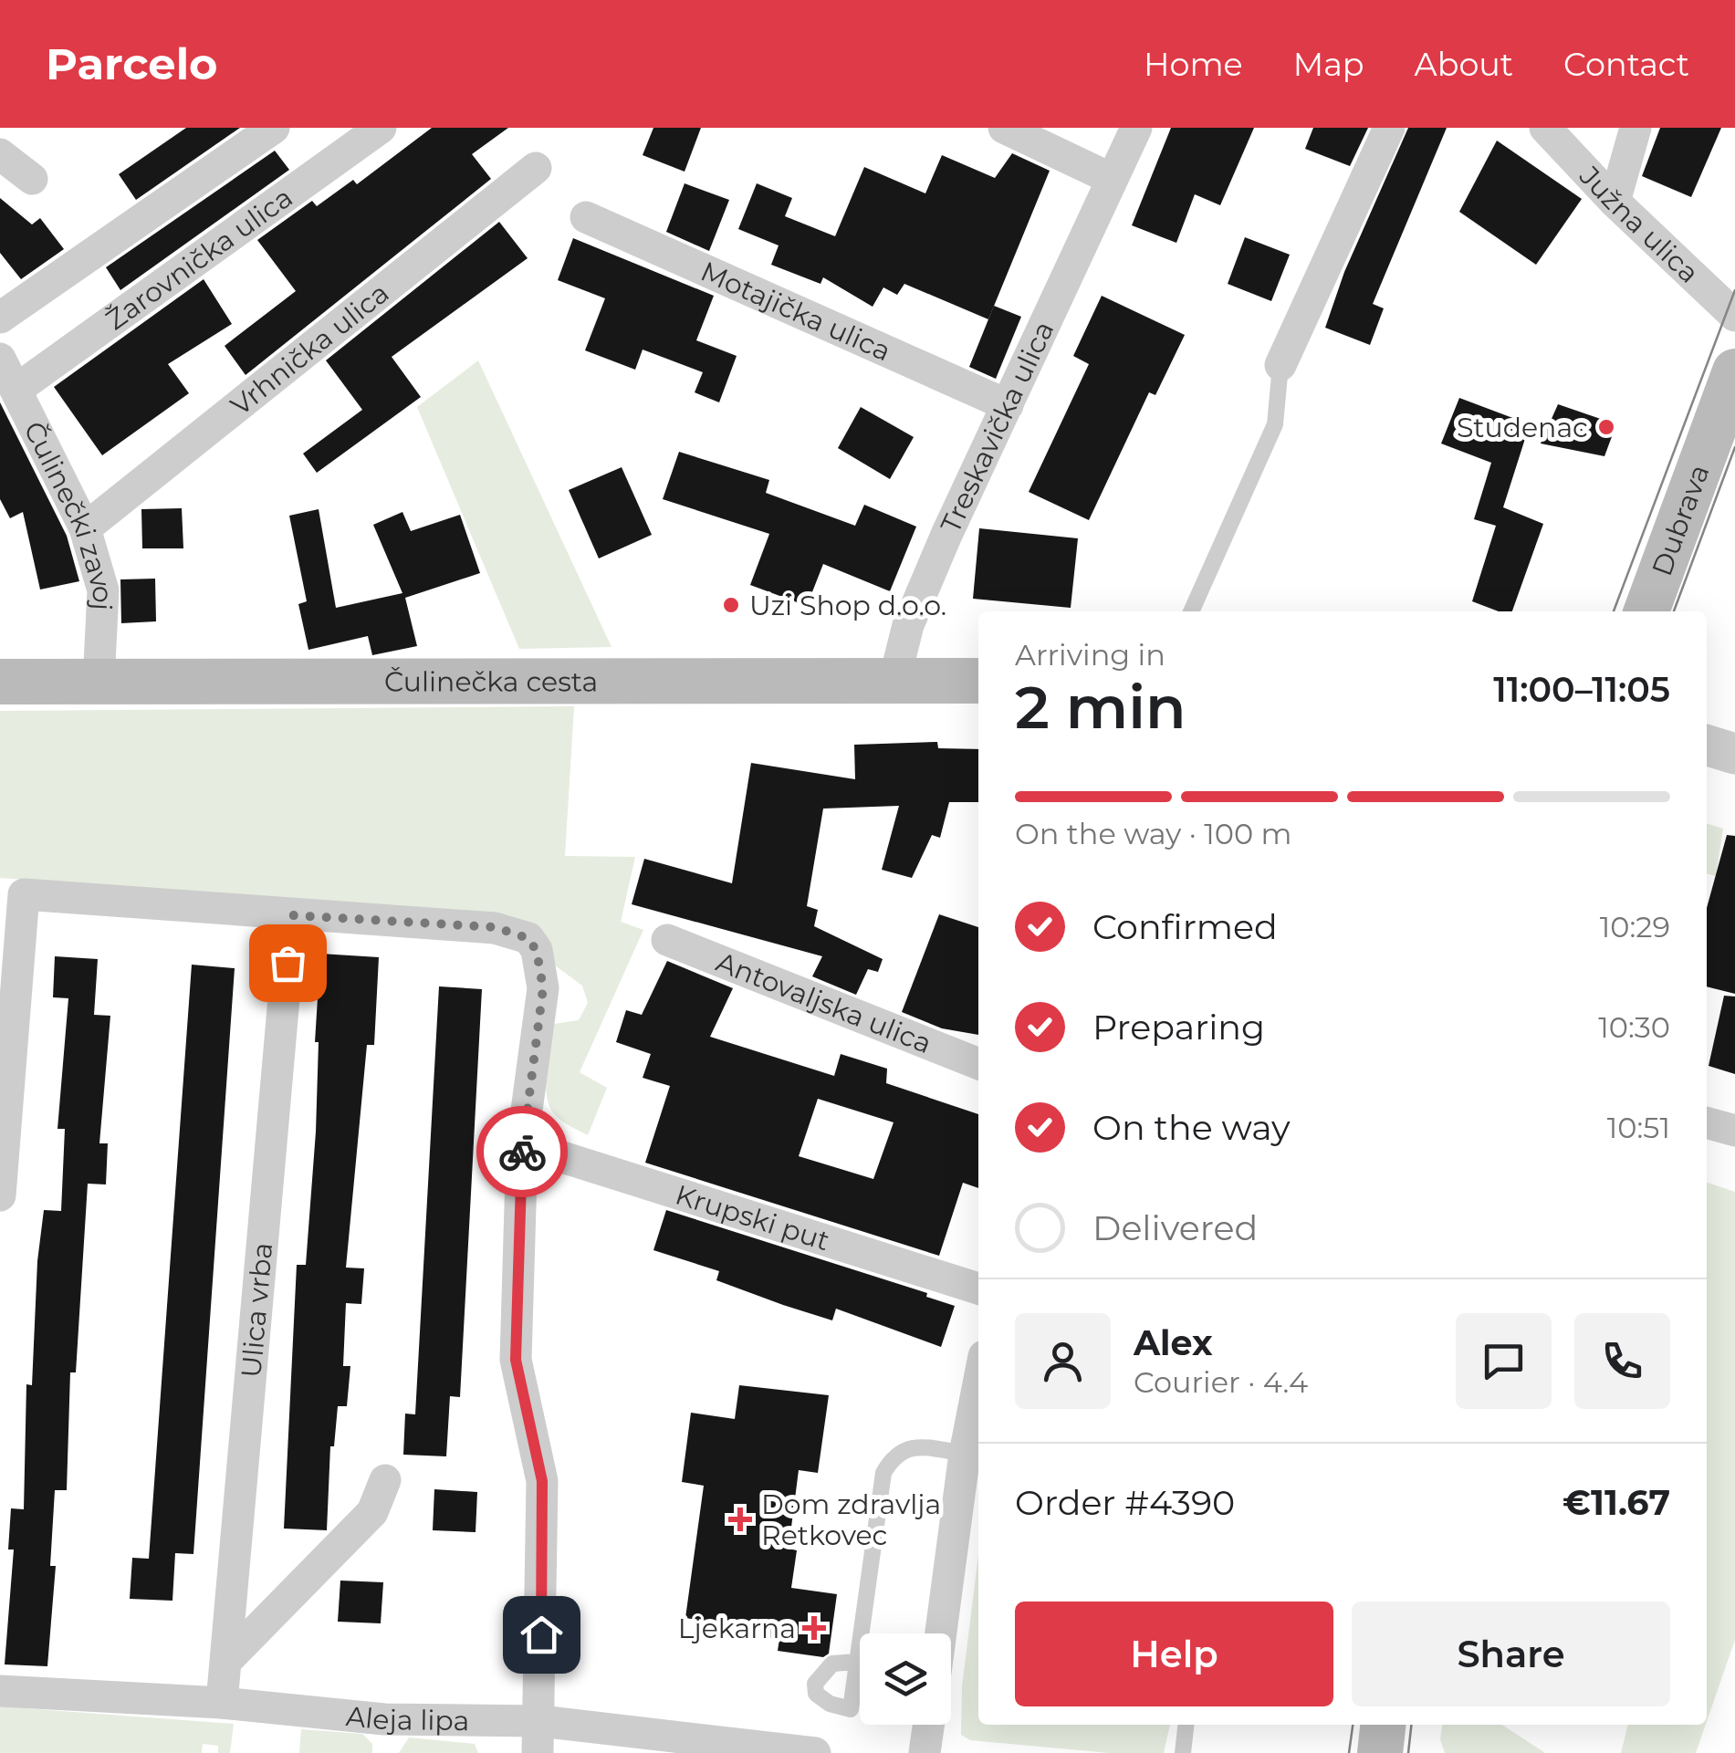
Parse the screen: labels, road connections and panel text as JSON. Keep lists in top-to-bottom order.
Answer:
{
  "streets": {
    "main road": ["Dubrava", "Čulinečka cesta"],
    "street": [
      "Južna ulica",
      "Žarovnička ulica",
      "Motajička ulica",
      "Vrhnička ulica",
      "Treskavička ulica",
      "Čulinečki zavoj",
      "Antovaljska ulica",
      "Krupski put",
      "Ulica vrba",
      "Aleja lipa"
    ]
  },
  "crossings": [
    ["Žarovnička ulica", "Čulinečki zavoj"],
    ["Motajička ulica", "Treskavička ulica"],
    ["Vrhnička ulica", "Čulinečki zavoj"],
    ["Treskavička ulica", "Čulinečka cesta"],
    ["Čulinečki zavoj", "Čulinečka cesta"],
    ["Ulica vrba", "Aleja lipa"]
  ],
  "places": {
    "other": ["Studenac", "Uzi Shop d.o.o."],
    "health": ["Dom zdravlja Retkovec", "Ljekarna"]
  },
  "page": {
    "header": "Parcelo",
    "nav": [
      "Home",
      "Map",
      "About",
      "Contact"
    ],
    "heading": ["2 min", "Arriving in", "11:00–11:05"],
    "panel": [
      "Alex",
      "Courier · 4.4",
      "Order #4390",
      "€11.67"
    ],
    "bar": "On the way · 100 m",
    "list": [
      ["Confirmed", "10:29"],
      ["Preparing", "10:30"],
      ["On the way", "10:51"],
      "Delivered"
    ],
    "buttons": ["Help", "Share"]
  }
}
